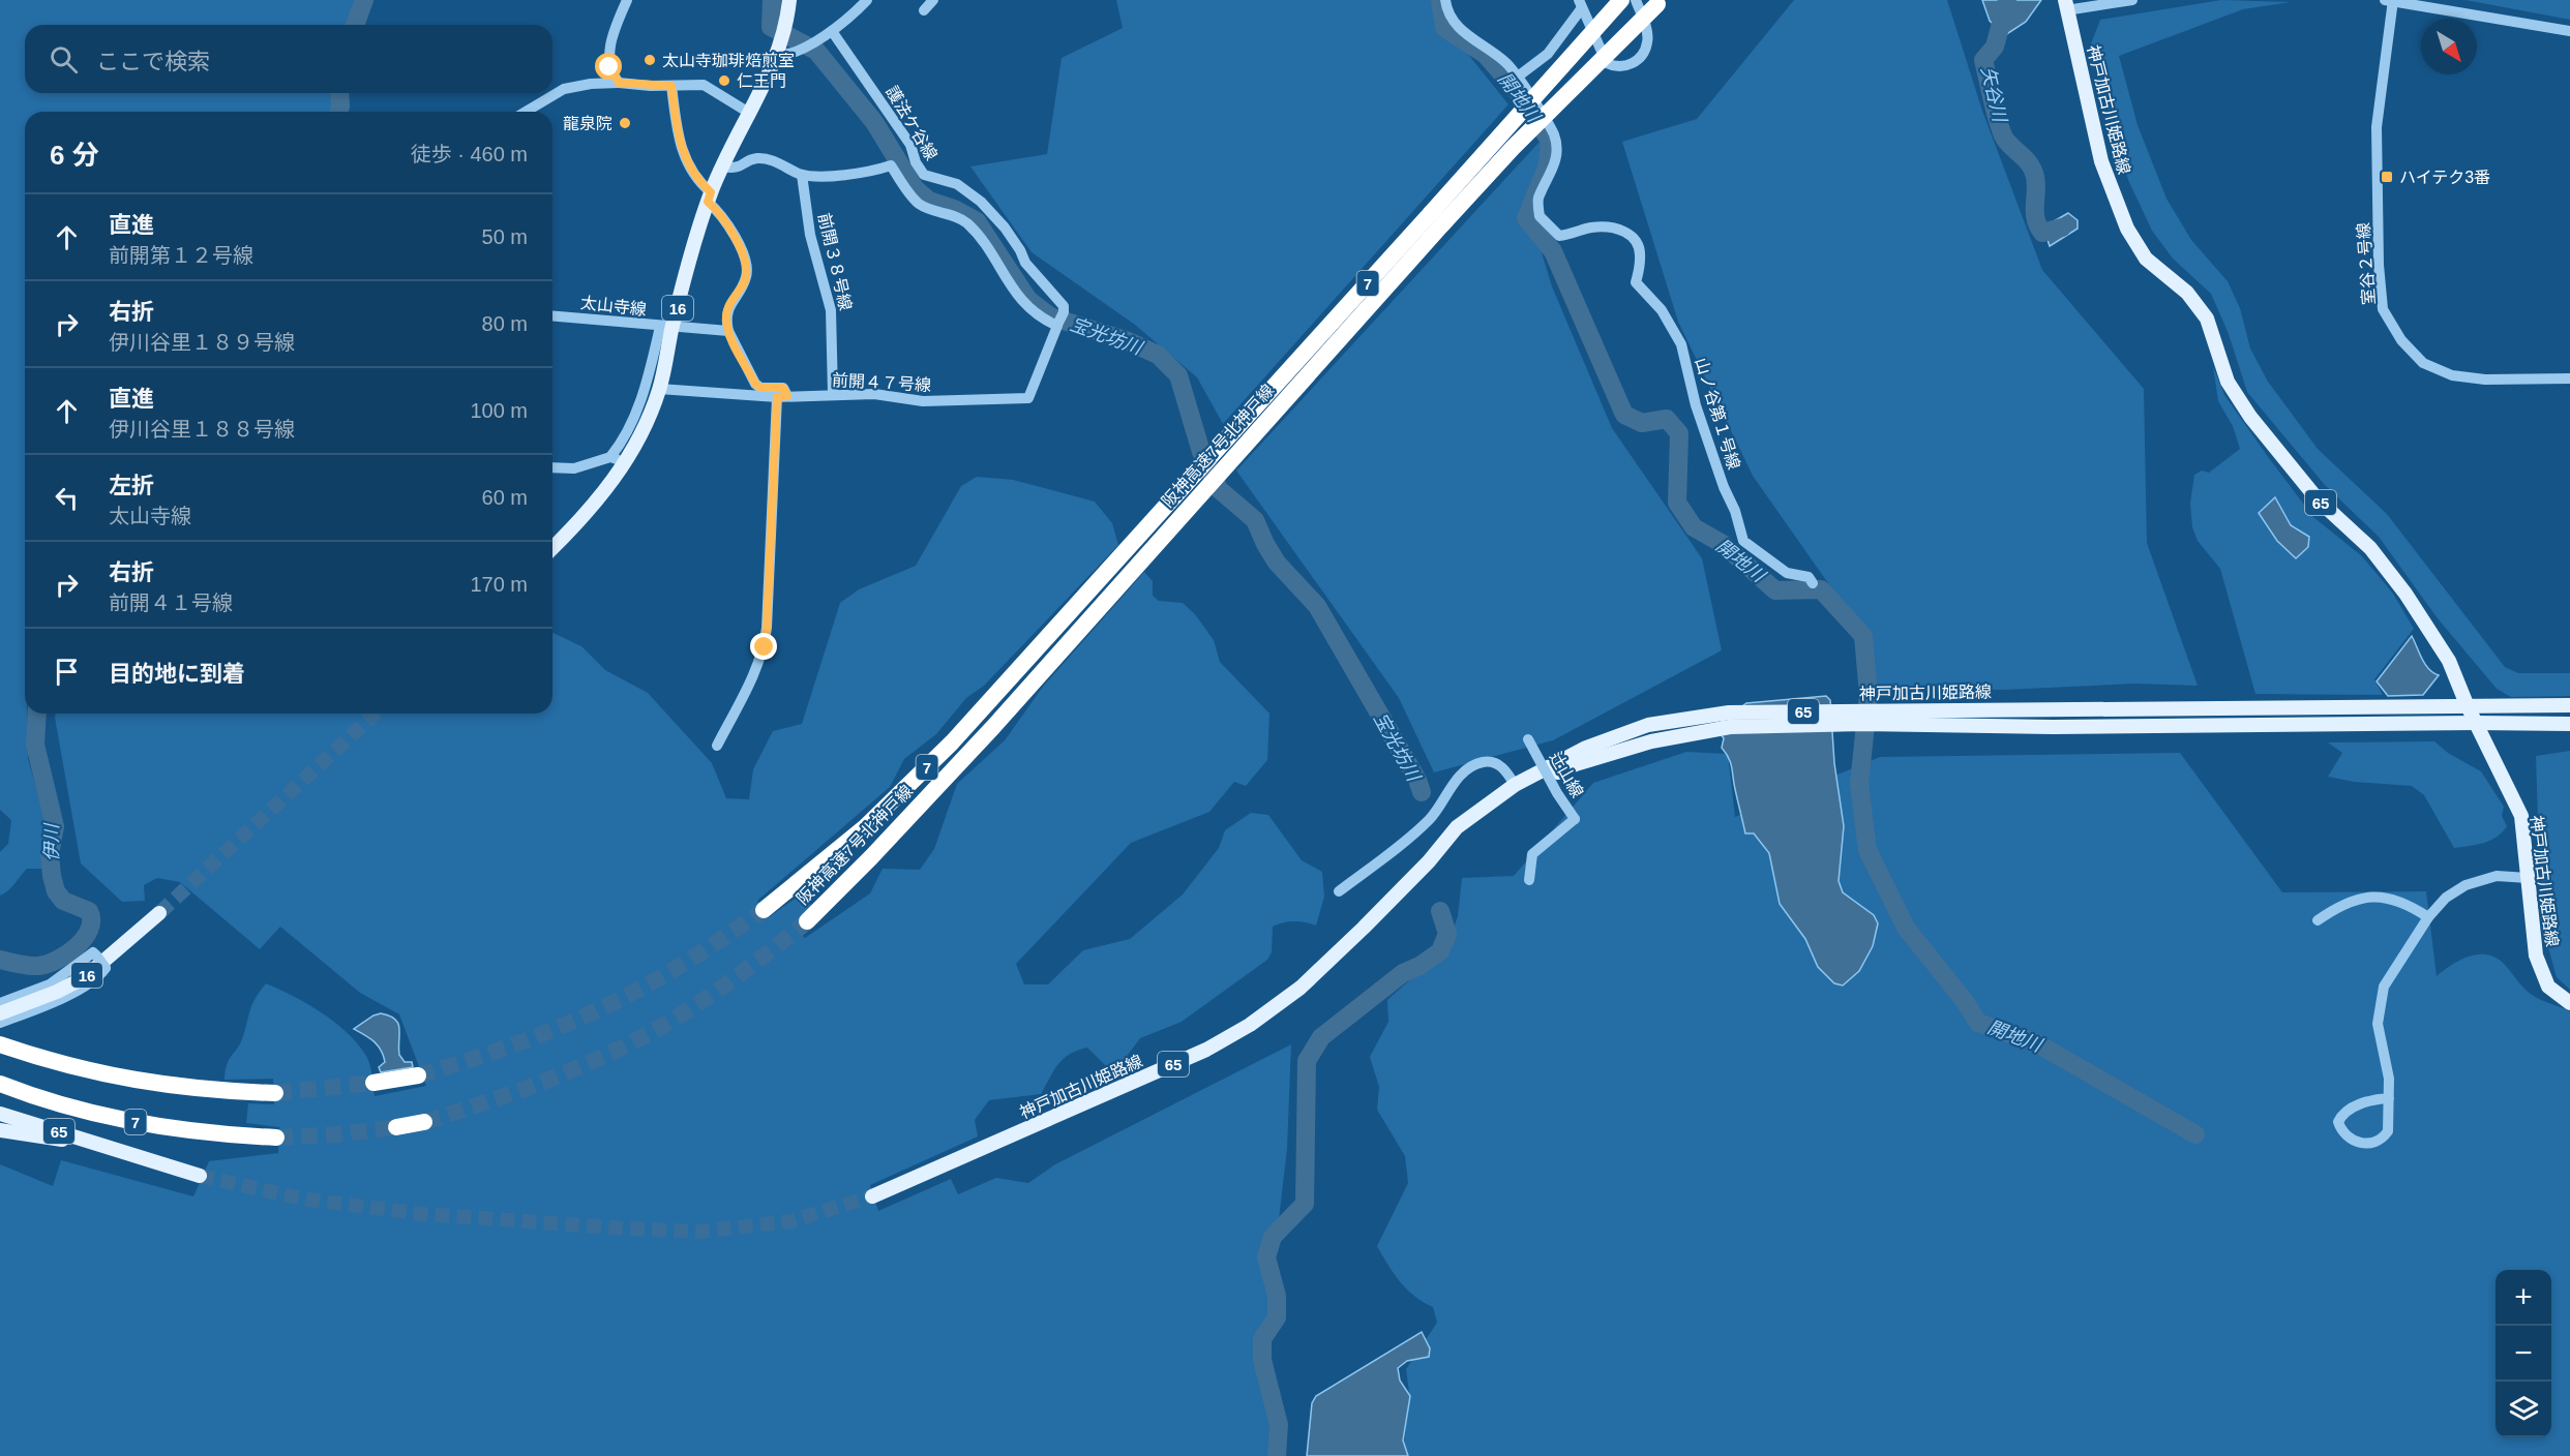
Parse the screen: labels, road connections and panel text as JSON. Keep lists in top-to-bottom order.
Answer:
{
  "streets": {
    "highway": ["7", "阪神高速7号北神戸線"],
    "main road": ["神戸加古川姫路線", "16", "65"],
    "street": [
      "護法ケ谷線",
      "前開３８号線",
      "室谷２号線",
      "太山寺線",
      "前開４７号線",
      "山ノ谷第１号線",
      "辻山線"
    ]
  },
  "crossings": [
    ["前開３８号線", "前開４７号線"],
    ["太山寺線", "16"],
    ["16", "前開４７号線"]
  ],
  "water": [
    "矢谷川",
    "開地川",
    "宝光坊川",
    "伊川"
  ],
  "places": {
    "other": ["太山寺珈琲焙煎室", "仁王門", "龍泉院"],
    "transit": ["ハイテク3番"]
  },
  "north": "bottom right",
  "page": {
    "search": "ここで検索",
    "heading": ["6 分", "徒歩 · 460 m"],
    "list": [
      ["直進", "前開第１２号線", "50 m"],
      ["右折", "伊川谷里１８９号線", "80 m"],
      ["直進", "伊川谷里１８８号線", "100 m"],
      ["左折", "太山寺線", "60 m"],
      ["右折", "前開４１号線", "170 m"],
      "目的地に到着"
    ],
    "map_buttons": ["+", "−"]
  }
}
